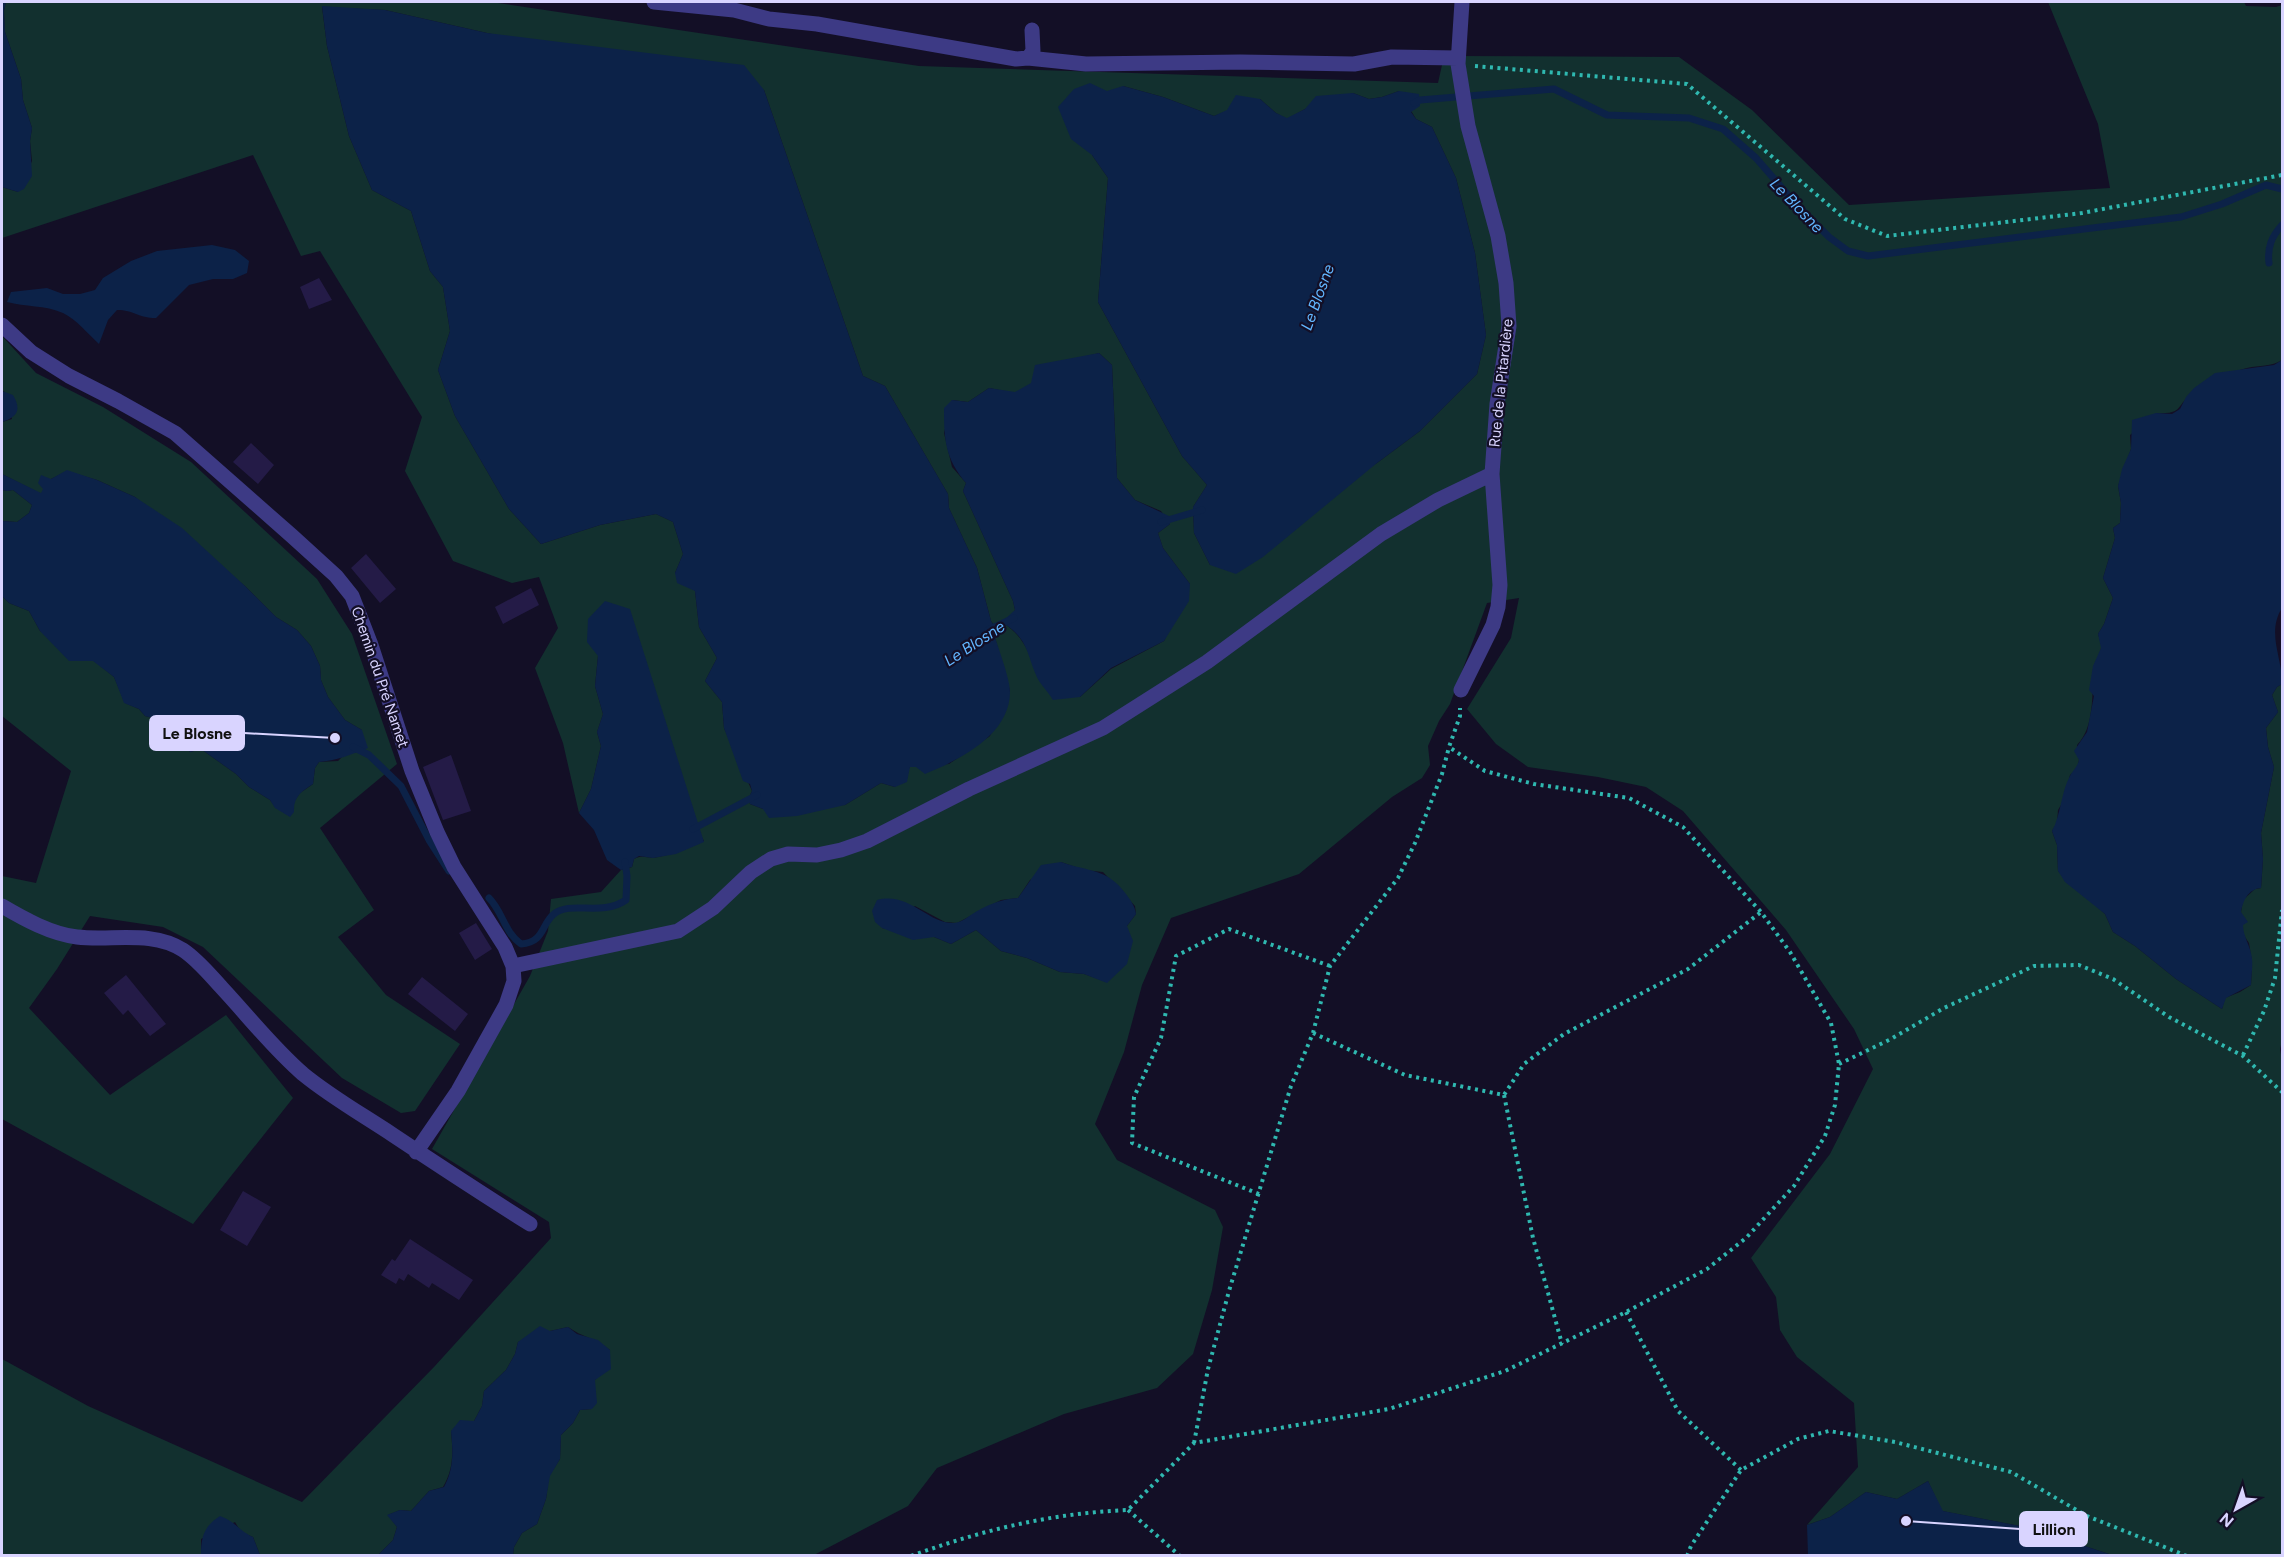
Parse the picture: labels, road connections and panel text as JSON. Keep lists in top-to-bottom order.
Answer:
{
  "streets": {
    "street": ["Rue de la Pitardière", "Chemin du Pré Namet"]
  },
  "water": ["Le Blosne"],
  "places": ["Le Blosne", "Lillion"],
  "north": "bottom left"
}
